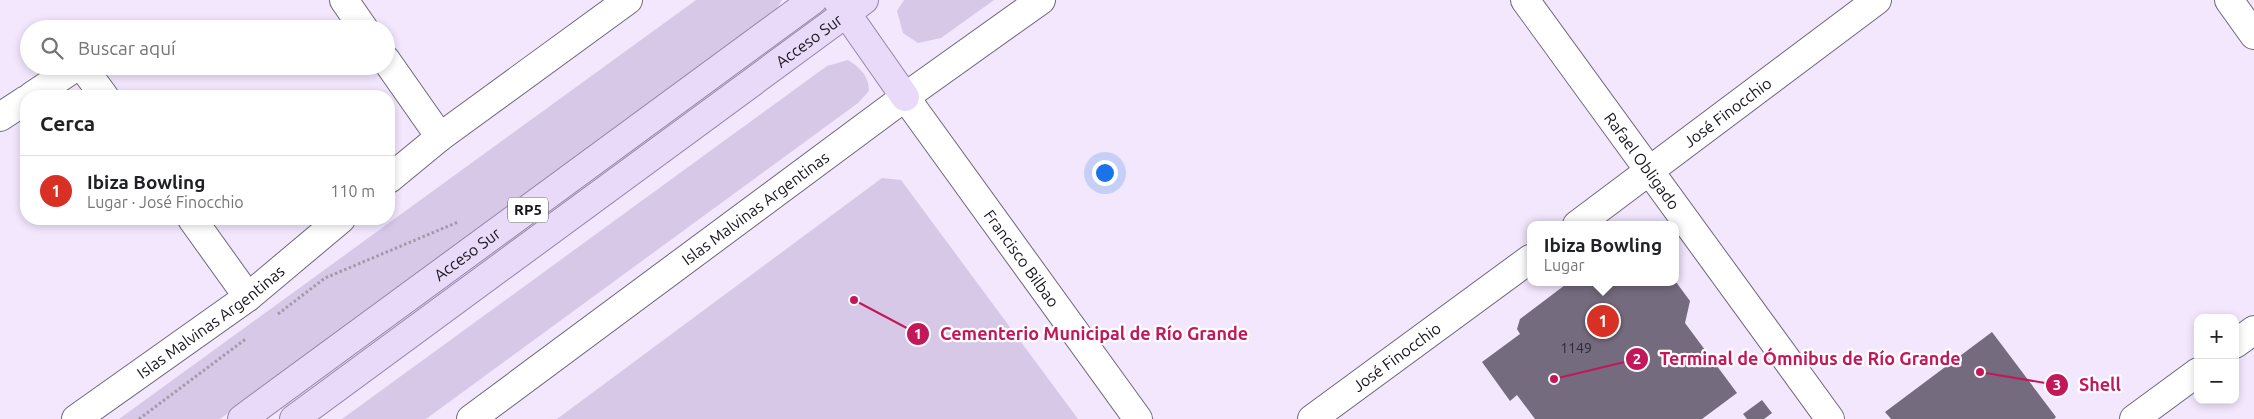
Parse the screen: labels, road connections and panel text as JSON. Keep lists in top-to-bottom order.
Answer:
{
  "streets": {
    "main road": ["Acceso Sur", "RP5"],
    "street": [
      "José Finocchio",
      "Rafael Obligado",
      "Islas Malvinas Argentinas",
      "Francisco Bilbao"
    ]
  },
  "crossings": [
    ["José Finocchio", "Rafael Obligado"],
    ["Islas Malvinas Argentinas", "Francisco Bilbao"]
  ],
  "places": ["Cementerio Municipal de Río Grande", "Shell", "Terminal de Ómnibus de Río Grande"],
  "house_numbers": ["1149"],
  "page": {
    "search": "Buscar aquí",
    "heading": "Cerca",
    "list": [
      {
        "mark": "1",
        "name": "Ibiza Bowling",
        "note": "Lugar · José Finocchio",
        "value": "110 m"
      }
    ],
    "popup": ["Ibiza Bowling", "Lugar"],
    "pins": "1",
    "map_buttons": ["+", "−"]
  }
}
